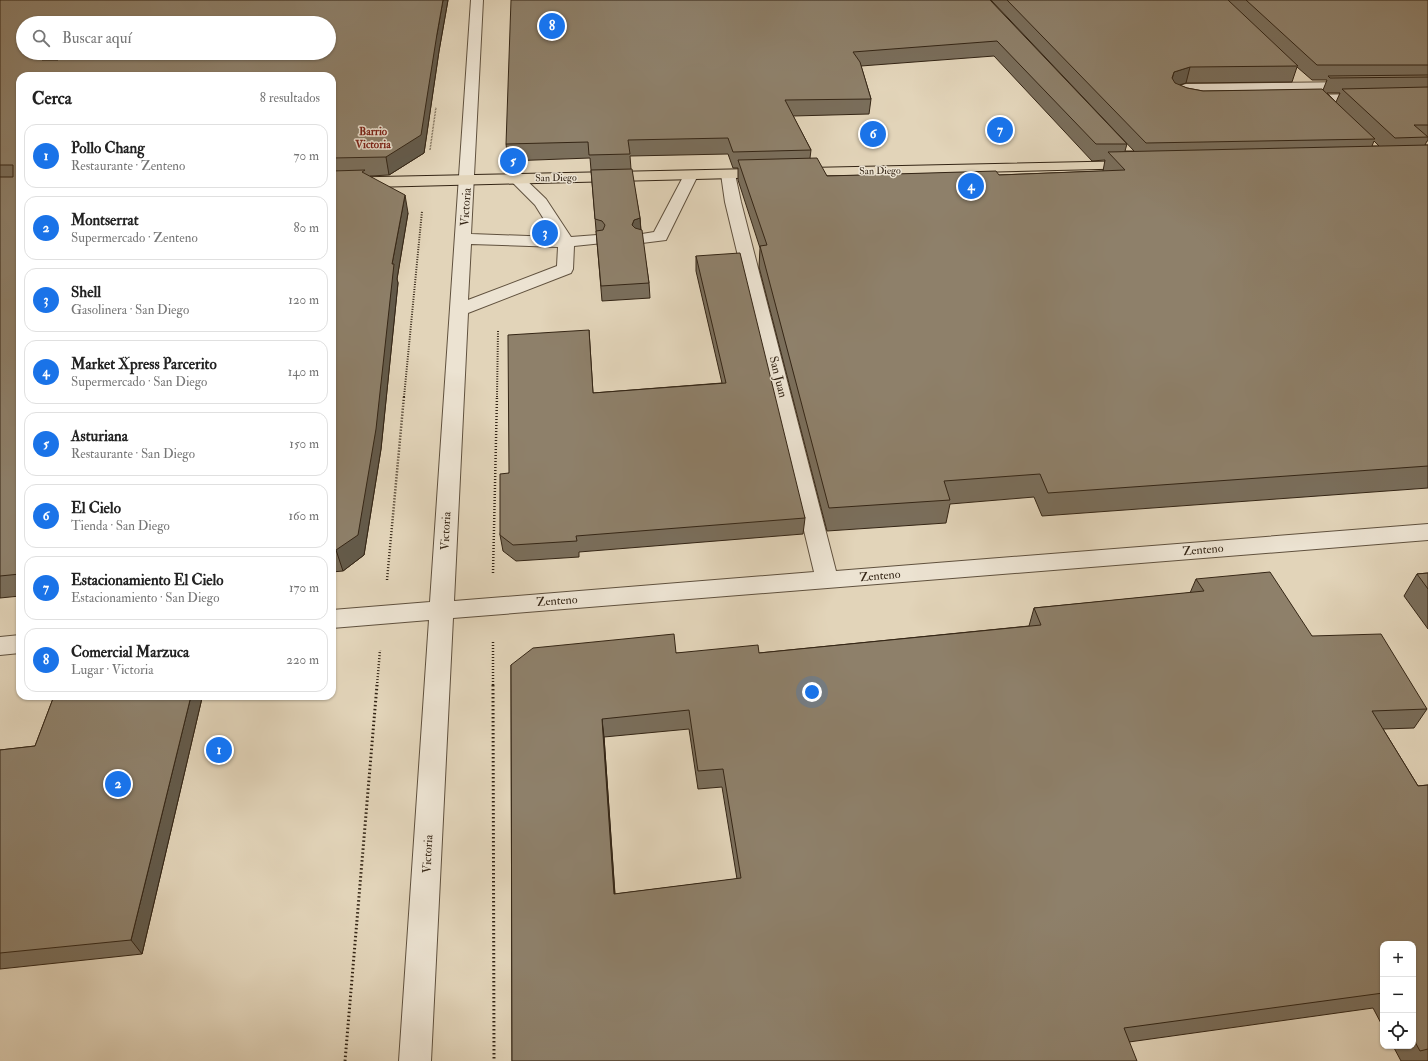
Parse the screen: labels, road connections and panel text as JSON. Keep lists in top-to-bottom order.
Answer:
{
  "streets": {
    "main road": ["San Diego"],
    "street": ["Victoria", "San Juan", "Zenteno"]
  },
  "crossings": [
    ["San Diego", "Victoria"],
    ["San Diego", "San Juan"],
    ["Victoria", "Zenteno"],
    ["San Juan", "Zenteno"]
  ],
  "districts": ["Barrio Victoria"],
  "page": {
    "pins": [
      "8",
      "7",
      "6",
      "5",
      "4",
      "3",
      "1",
      "2"
    ],
    "search": "Buscar aquí",
    "heading": ["Cerca", "8 resultados"],
    "list": [
      {
        "mark": "1",
        "name": "Pollo Chang",
        "note": "Restaurante · Zenteno",
        "value": "70 m"
      },
      {
        "mark": "2",
        "name": "Montserrat",
        "note": "Supermercado · Zenteno",
        "value": "80 m"
      },
      {
        "mark": "3",
        "name": "Shell",
        "note": "Gasolinera · San Diego",
        "value": "120 m"
      },
      {
        "mark": "4",
        "name": "Market Xpress Parcerito",
        "note": "Supermercado · San Diego",
        "value": "140 m"
      },
      {
        "mark": "5",
        "name": "Asturiana",
        "note": "Restaurante · San Diego",
        "value": "150 m"
      },
      {
        "mark": "6",
        "name": "El Cielo",
        "note": "Tienda · San Diego",
        "value": "160 m"
      },
      {
        "mark": "7",
        "name": "Estacionamiento El Cielo",
        "note": "Estacionamiento · San Diego",
        "value": "170 m"
      },
      {
        "mark": "8",
        "name": "Comercial Marzuca",
        "note": "Lugar · Victoria",
        "value": "220 m"
      }
    ],
    "map_buttons": ["+", "−"]
  }
}
